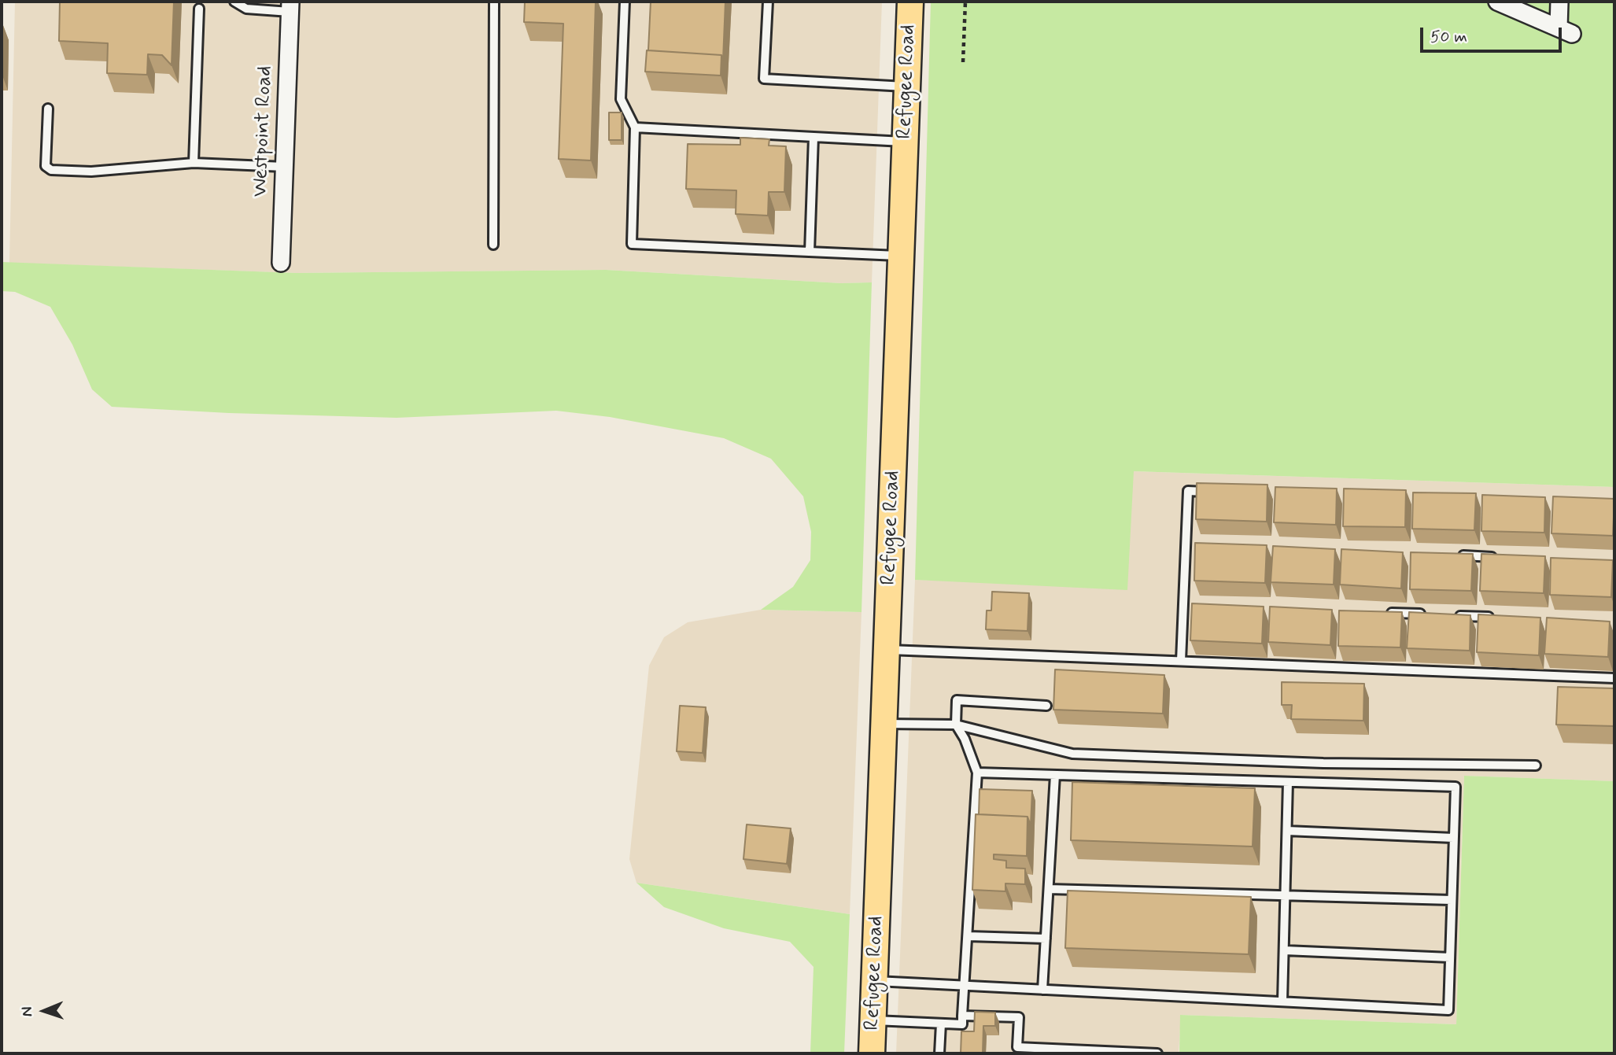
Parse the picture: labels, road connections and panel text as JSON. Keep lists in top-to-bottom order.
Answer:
{
  "streets": {
    "main road": ["Refugee Road"],
    "street": ["Westpoint Road"]
  },
  "scale_bar": "50 m",
  "north": "left"
}
